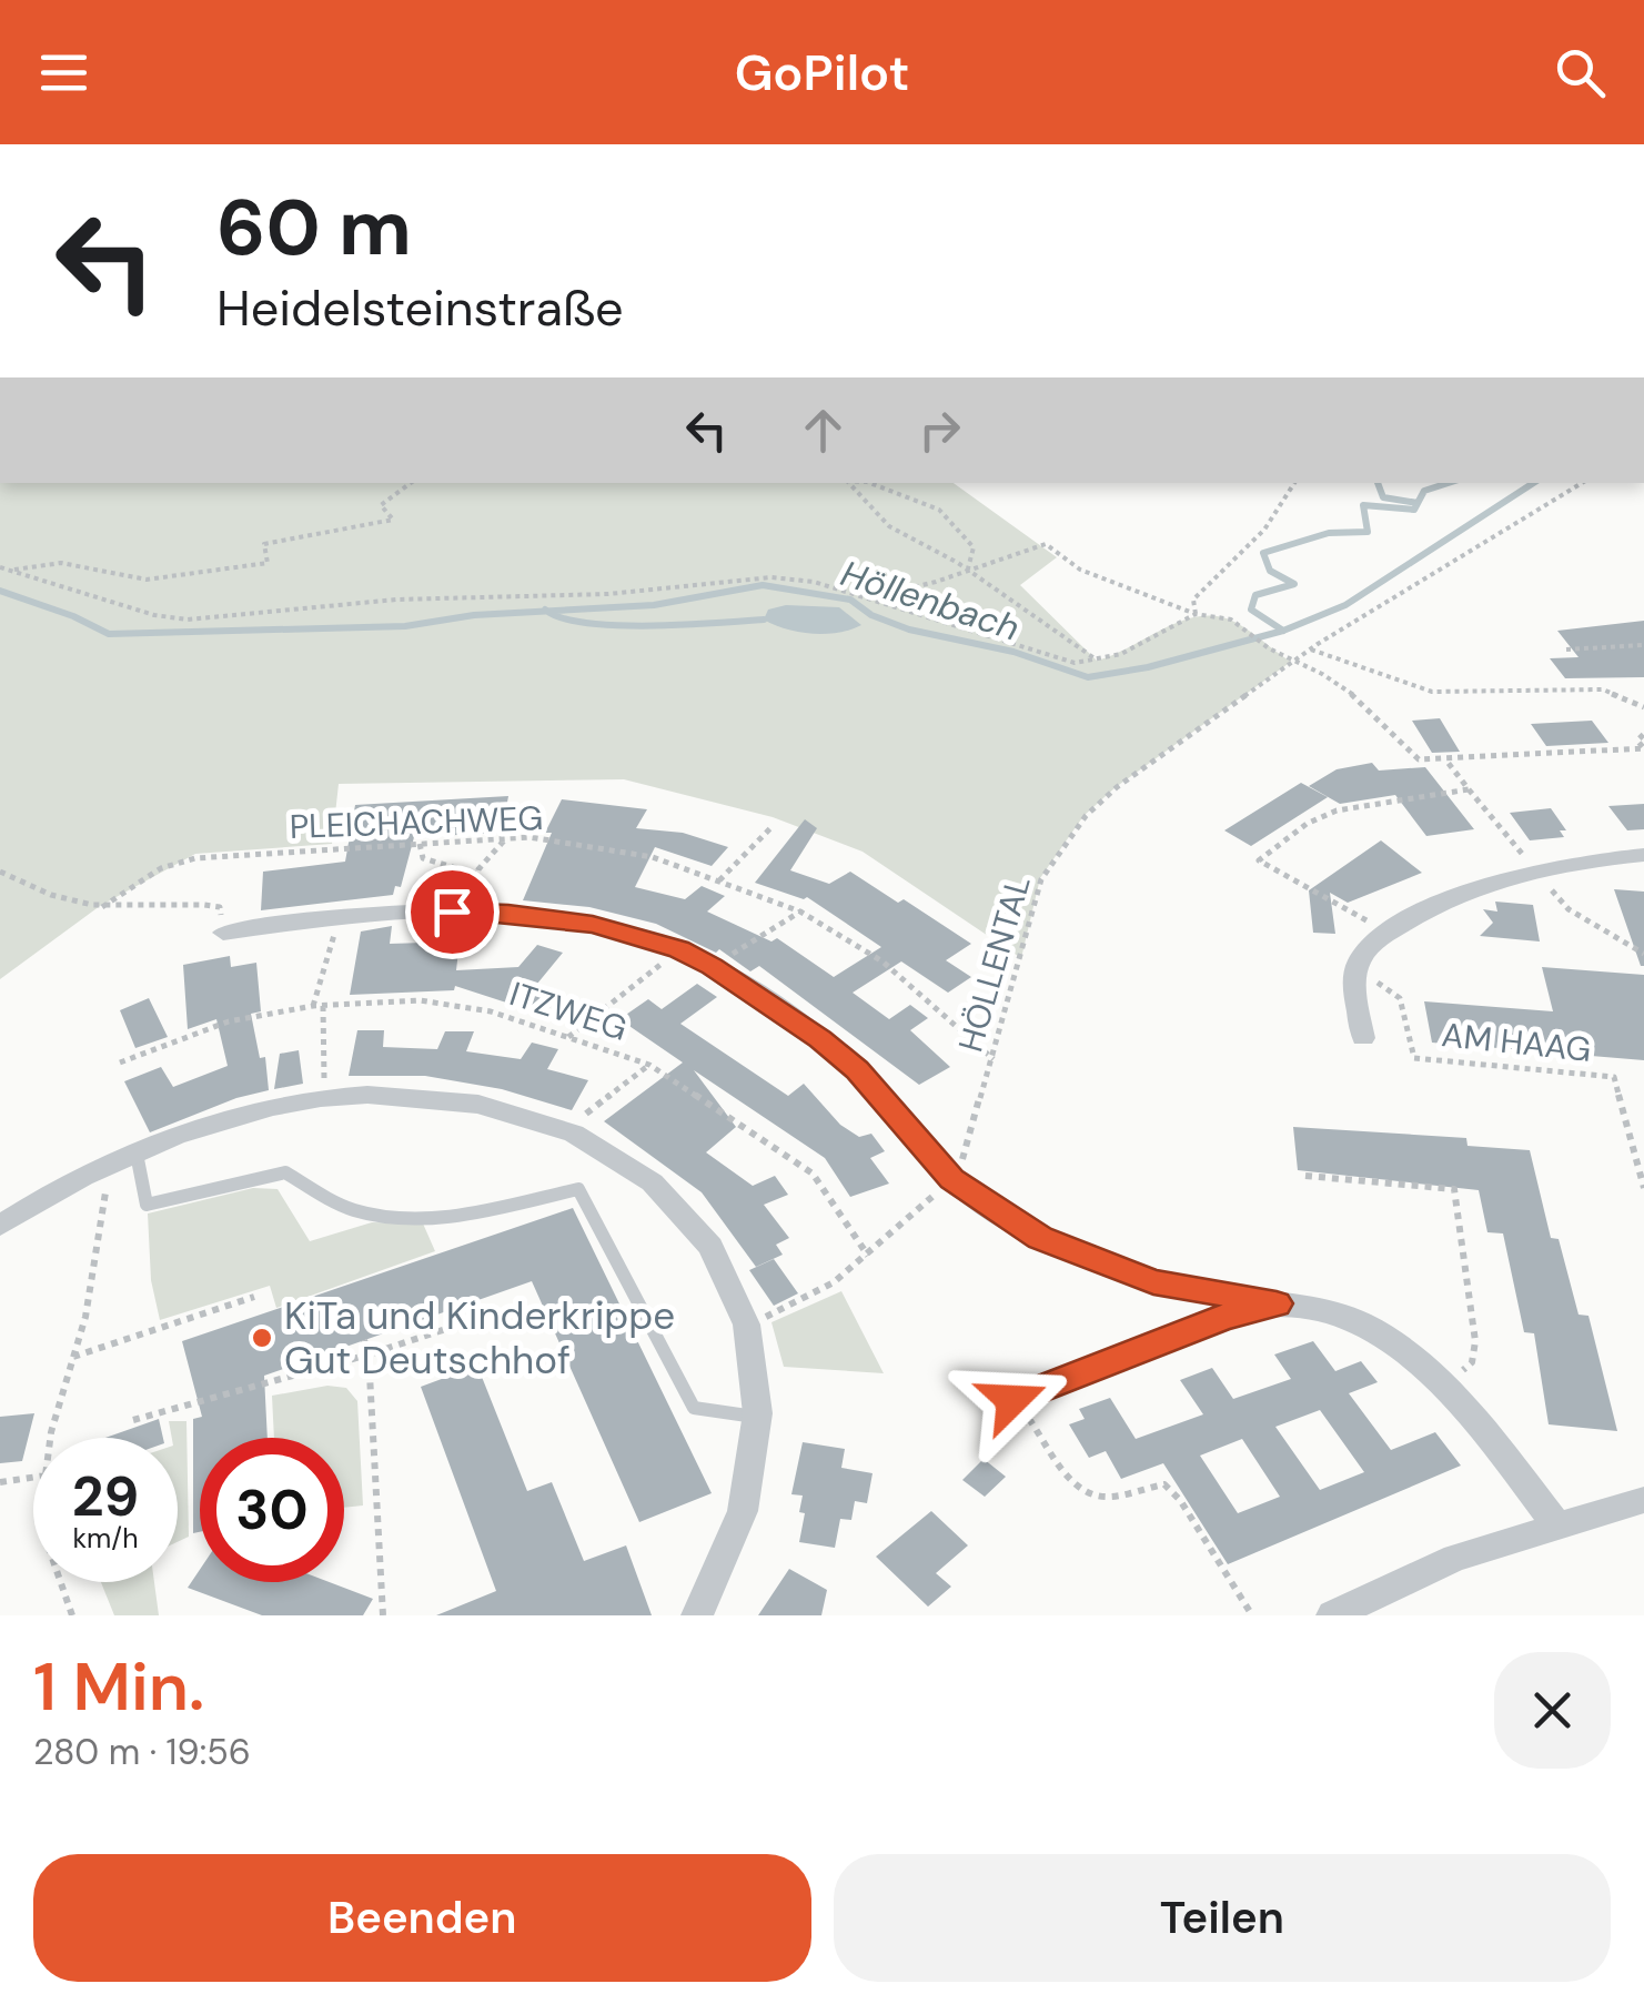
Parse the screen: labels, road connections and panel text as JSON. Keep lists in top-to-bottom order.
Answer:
{
  "streets": {
    "path": [
      "PLEICHACHWEG",
      "HÖLLENTAL",
      "ITZWEG",
      "AM HAAG"
    ]
  },
  "crossings": [
    ["PLEICHACHWEG", "HÖLLENTAL"]
  ],
  "water": ["Höllenbach"],
  "places": ["KiTa und Kinderkrippe Gut Deutschhof"],
  "page": {
    "header": "GoPilot",
    "turn": ["60 m", "Heidelsteinstraße"],
    "speed": "29 km/h",
    "limit": "30",
    "heading": ["1 Min.", "280 m · 19:56"],
    "buttons": ["Beenden", "Teilen"]
  }
}
